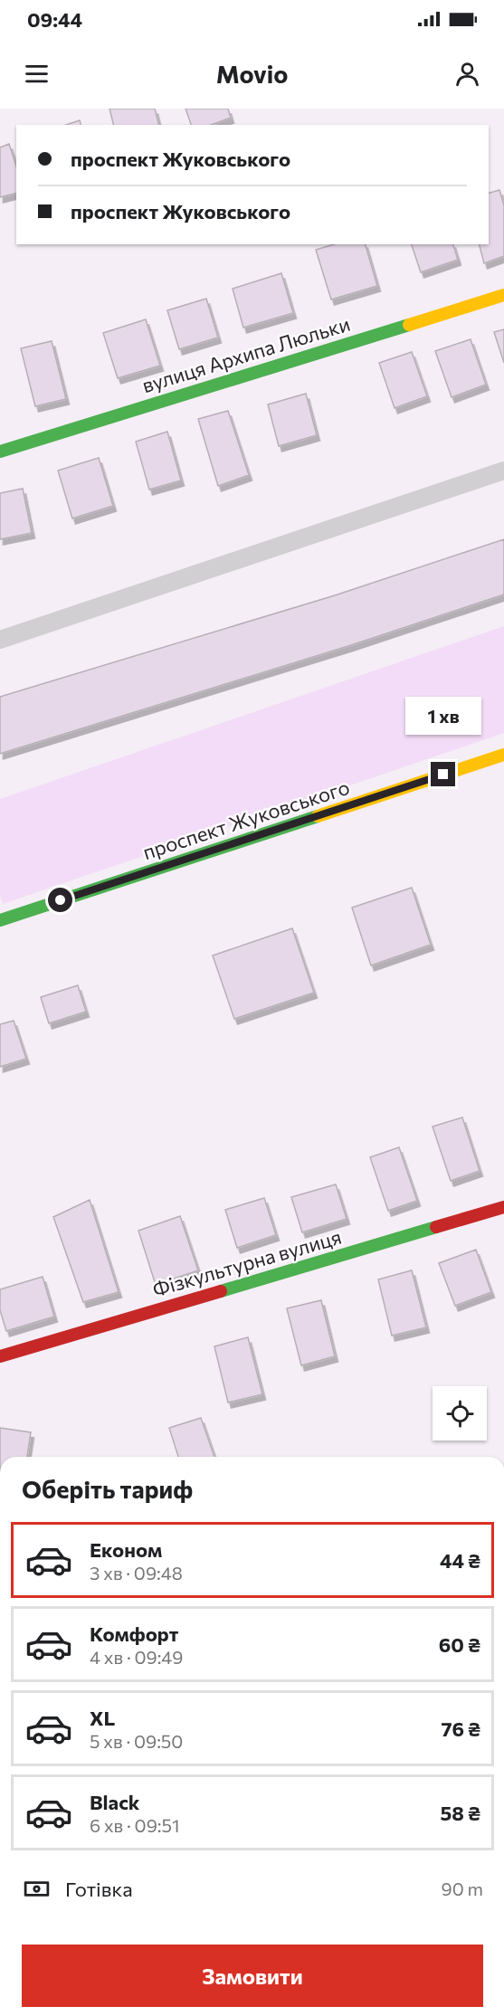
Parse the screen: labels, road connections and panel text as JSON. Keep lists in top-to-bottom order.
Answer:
{
  "streets": {
    "street": ["вулиця Архипа Люльки", "проспект Жуковського", "Фізкультурна вулиця"]
  },
  "page": {
    "status": "09:44",
    "header": "Movio",
    "banner": ["проспект Жуковського", "проспект Жуковського"],
    "bubble": "1 хв",
    "heading": "Оберіть тариф",
    "list": [
      {
        "name": "Економ",
        "note": "3 хв · 09:48",
        "value": "44 ₴"
      },
      {
        "name": "Комфорт",
        "note": "4 хв · 09:49",
        "value": "60 ₴"
      },
      {
        "name": "XL",
        "note": "5 хв · 09:50",
        "value": "76 ₴"
      },
      {
        "name": "Black",
        "note": "6 хв · 09:51",
        "value": "58 ₴"
      }
    ],
    "pay": ["Готівка", "90 m"],
    "buttons": "Замовити"
  }
}
